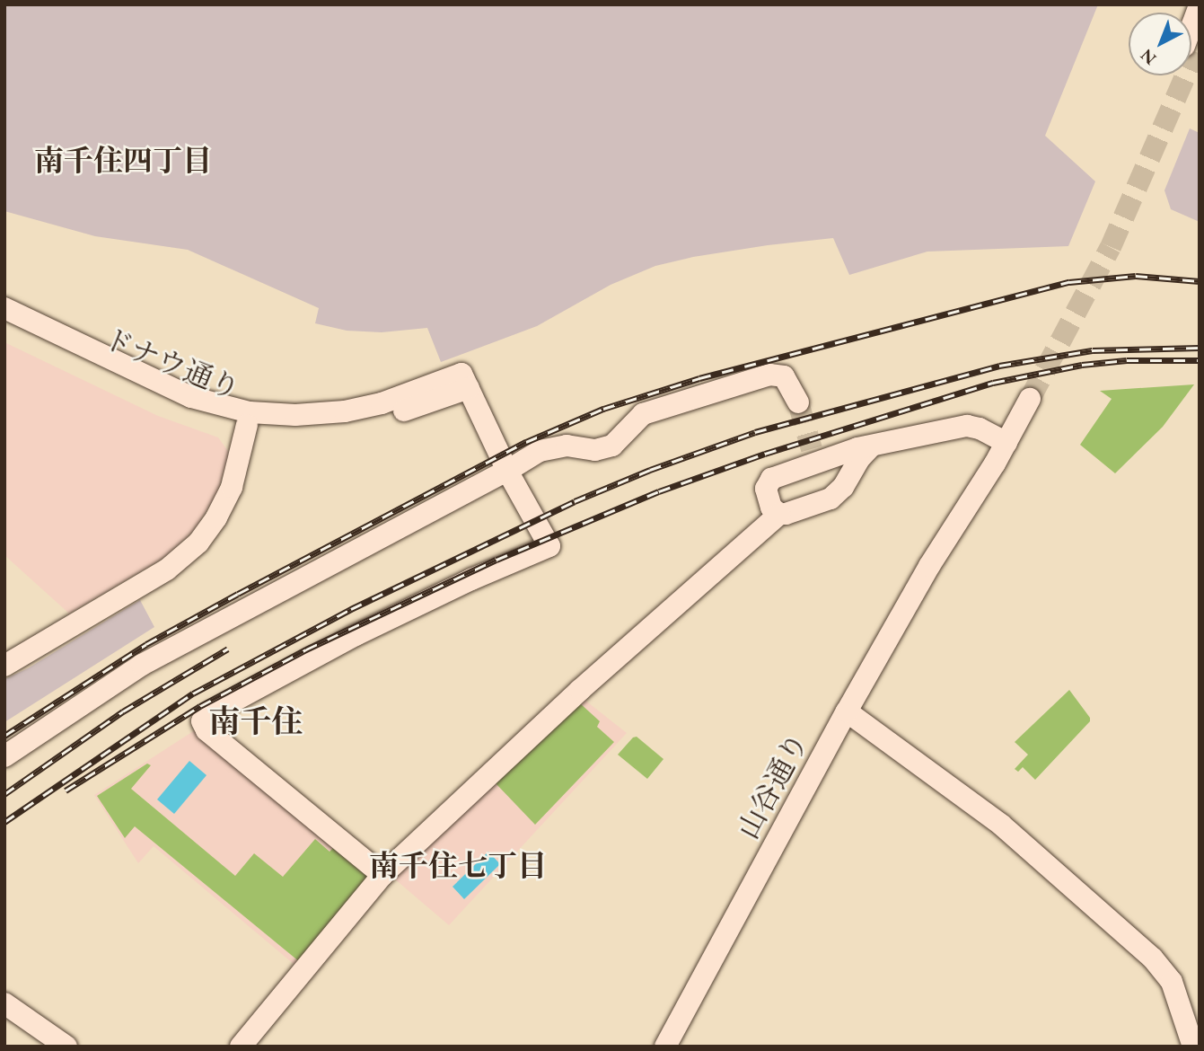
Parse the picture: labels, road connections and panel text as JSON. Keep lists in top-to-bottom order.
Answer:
{
  "streets": {
    "street": ["ドナウ通り", "山谷通り"]
  },
  "districts": ["南千住四丁目", "南千住", "南千住七丁目"],
  "north": "bottom left"
}
